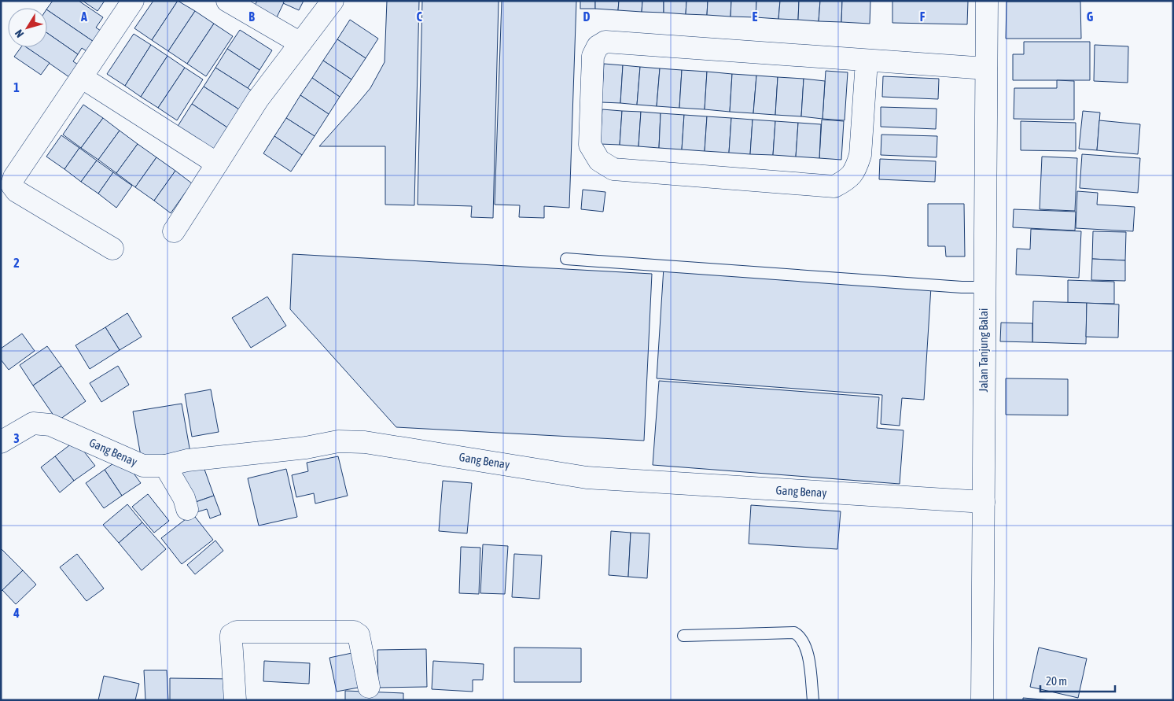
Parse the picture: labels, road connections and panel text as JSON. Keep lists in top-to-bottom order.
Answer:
{
  "streets": {
    "street": ["Jalan Tanjung Balai", "Gang Benay"]
  },
  "crossings": [
    ["Jalan Tanjung Balai", "Gang Benay"]
  ],
  "scale_bar": "20 m",
  "north": "bottom left",
  "grid": {
    "columns": [
      "A",
      "B",
      "C",
      "D",
      "E",
      "F",
      "G"
    ],
    "rows": [
      "1",
      "2",
      "3",
      "4"
    ]
  }
}
